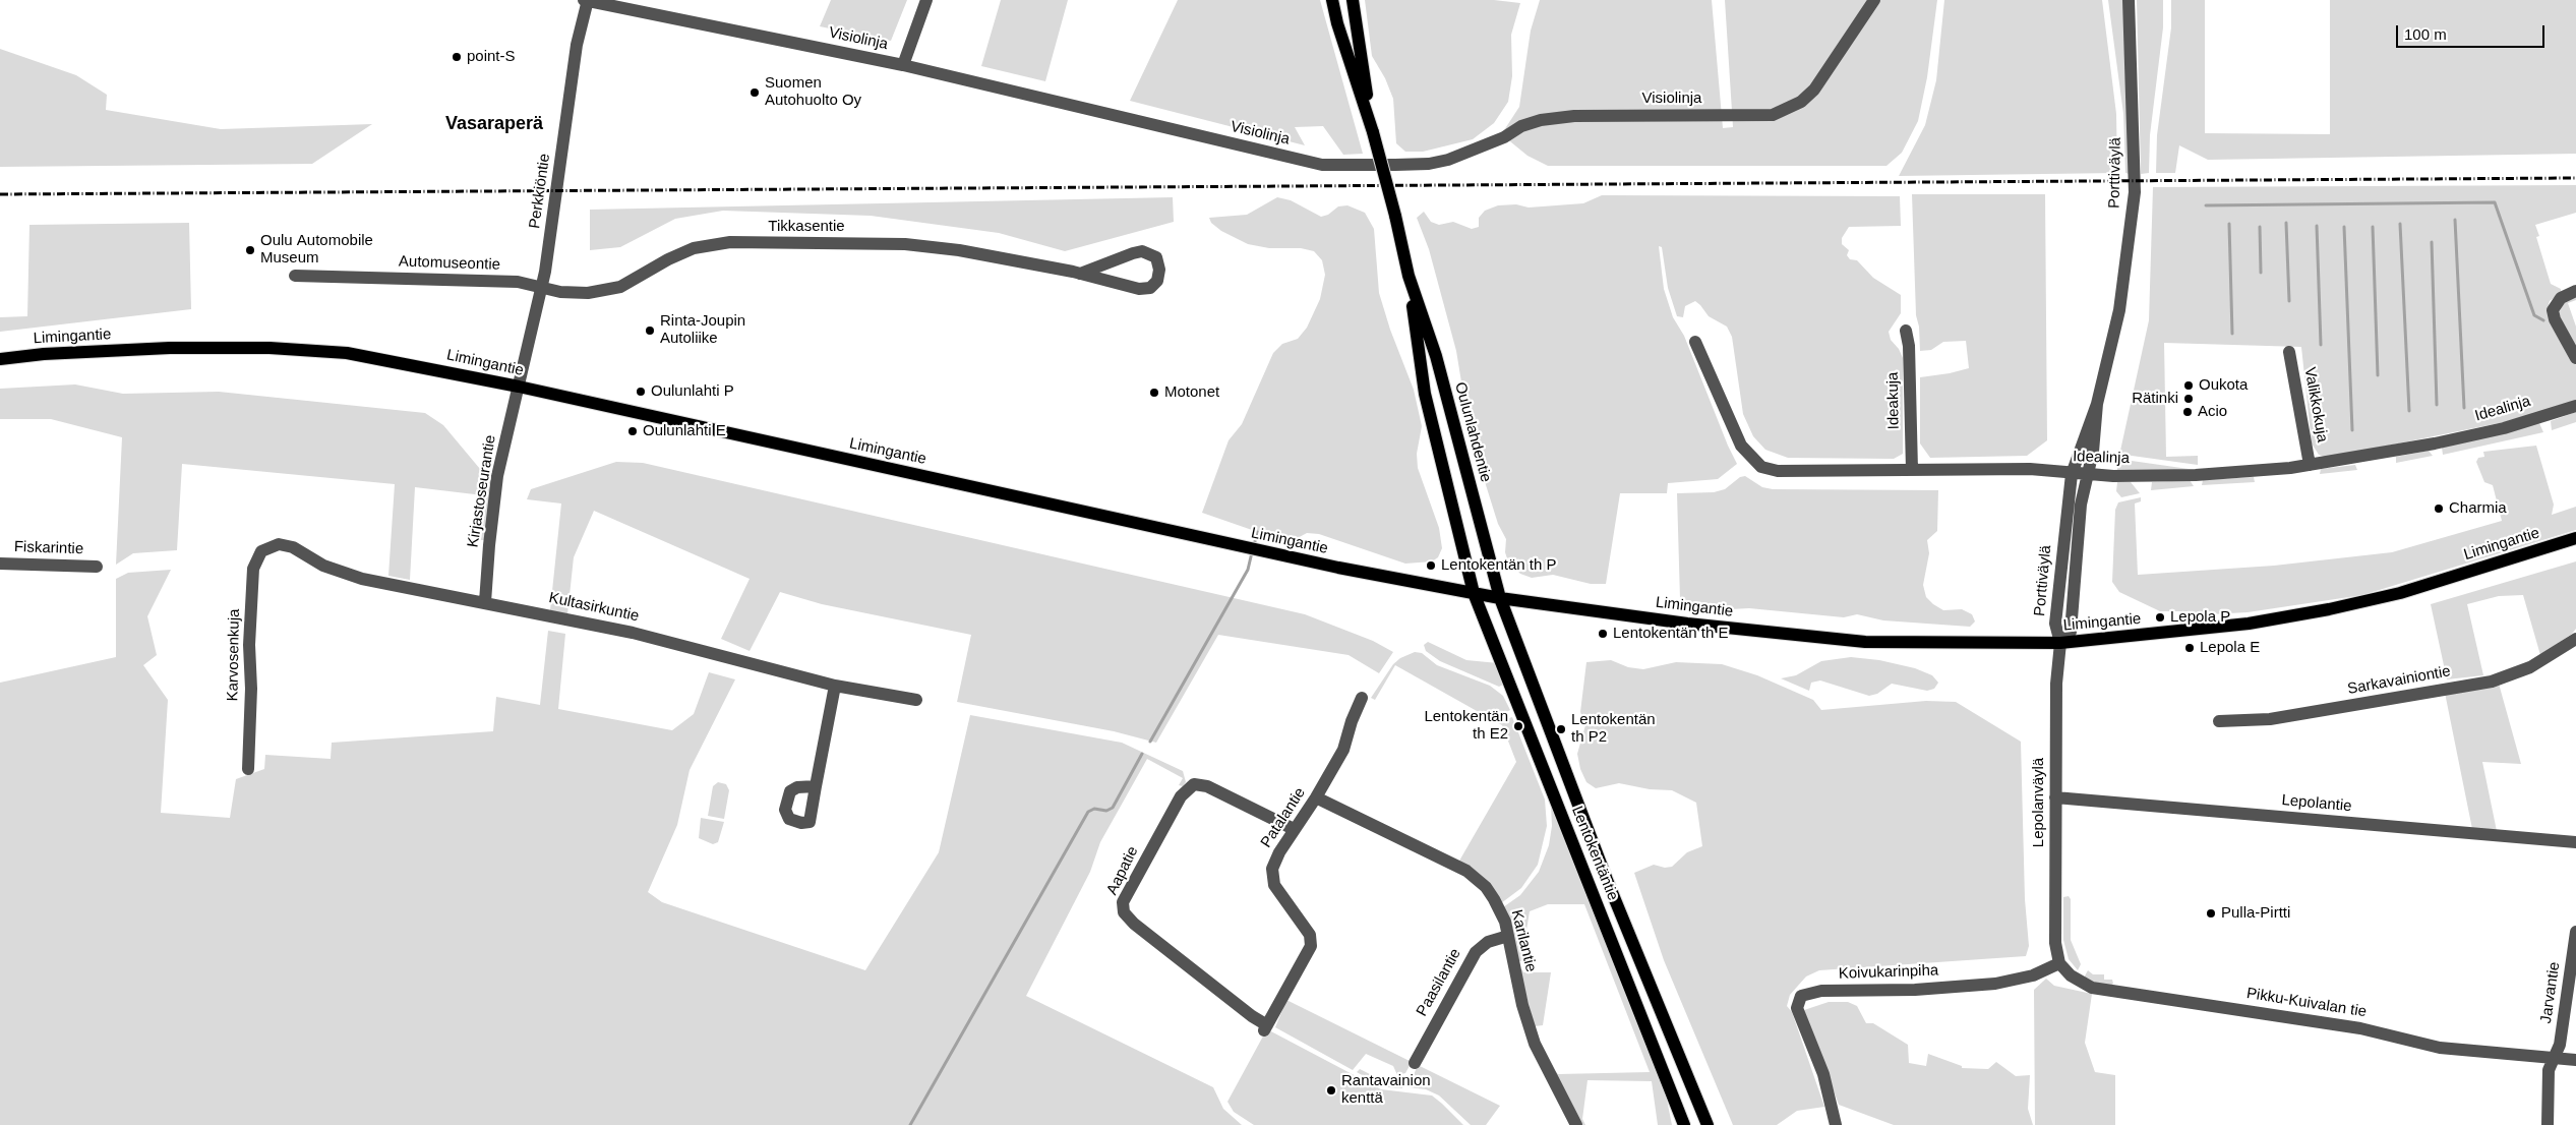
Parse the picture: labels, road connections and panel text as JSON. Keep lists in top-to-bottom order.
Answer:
{
  "streets": {
    "main road": ["Limingantie", "Oulunlahdentie", "Lentokentäntie"],
    "street": [
      "Visiolinja",
      "Porttiväylä",
      "Perkkiöntie",
      "Tikkasentie",
      "Automuseontie",
      "Ideakuja",
      "Valikkokuja",
      "Idealinja",
      "Kirjastoseurantie",
      "Fiskarintie",
      "Kultasirkuntie",
      "Karvosenkuja",
      "Sarkavainiontie",
      "Lepolanväylä",
      "Lepolantie",
      "Patalantie",
      "Aapatie",
      "Karilantie",
      "Koivukarinpiha",
      "Paasilantie",
      "Jarvantie",
      "Pikku-Kuivalan tie"
    ]
  },
  "crossings": [
    ["Visiolinja", "Perkkiöntie"],
    ["Porttiväylä", "Limingantie"],
    ["Porttiväylä", "Idealinja"],
    ["Porttiväylä", "Lepolanväylä"],
    ["Perkkiöntie", "Tikkasentie"],
    ["Perkkiöntie", "Automuseontie"],
    ["Perkkiöntie", "Limingantie"],
    ["Perkkiöntie", "Kirjastoseurantie"],
    ["Tikkasentie", "Automuseontie"],
    ["Limingantie", "Oulunlahdentie"],
    ["Limingantie", "Kirjastoseurantie"],
    ["Limingantie", "Lepolanväylä"],
    ["Limingantie", "Lentokentäntie"],
    ["Ideakuja", "Idealinja"],
    ["Valikkokuja", "Idealinja"],
    ["Oulunlahdentie", "Lentokentäntie"],
    ["Kirjastoseurantie", "Kultasirkuntie"],
    ["Kultasirkuntie", "Karvosenkuja"],
    ["Lepolanväylä", "Lepolantie"],
    ["Lepolanväylä", "Koivukarinpiha"],
    ["Lepolanväylä", "Pikku-Kuivalan tie"],
    ["Patalantie", "Aapatie"],
    ["Patalantie", "Karilantie"],
    ["Karilantie", "Paasilantie"],
    ["Koivukarinpiha", "Pikku-Kuivalan tie"],
    ["Jarvantie", "Pikku-Kuivalan tie"]
  ],
  "districts": ["Vasaraperä"],
  "places": [
    "point-S",
    "Suomen Autohuolto Oy",
    "Oulu Automobile Museum",
    "Rinta-Joupin Autoliike",
    "Oukota",
    "Oulunlahti P",
    "Motonet",
    "Rätinki",
    "Acio",
    "Oulunlahti E",
    "Charmia",
    "Lentokentän th P",
    "Lepola P",
    "Lentokentän th E",
    "Lepola E",
    "Lentokentän th E2",
    "Lentokentän th P2",
    "Pulla-Pirtti",
    "Rantavainion kenttä"
  ],
  "scale_bar": "100 m"
}
